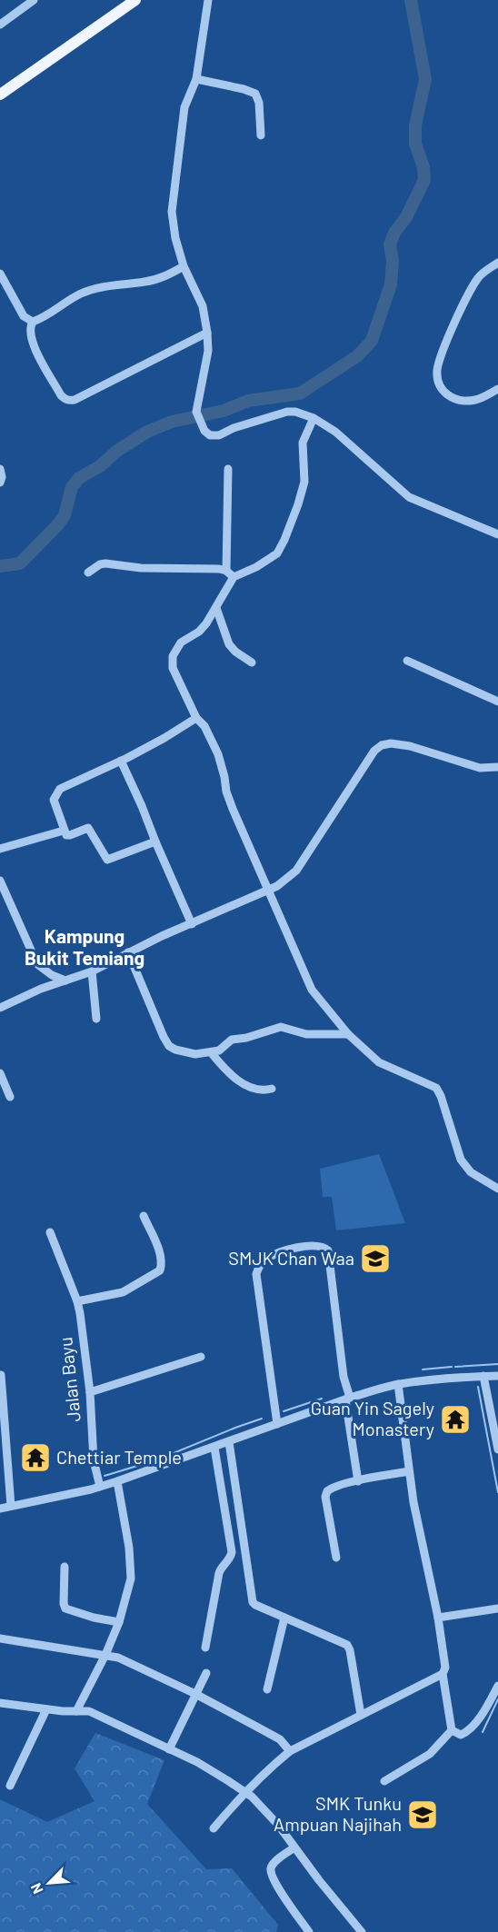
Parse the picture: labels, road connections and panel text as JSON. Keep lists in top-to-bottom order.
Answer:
{
  "streets": {
    "street": ["Jalan Bayu"]
  },
  "districts": ["Kampung Bukit Temiang"],
  "places": {
    "school or university": ["SMJK Chan Waa", "SMK Tunku Ampuan Najihah"],
    "temple": ["Guan Yin Sagely Monastery", "Chettiar Temple"]
  },
  "north": "bottom left"
}
